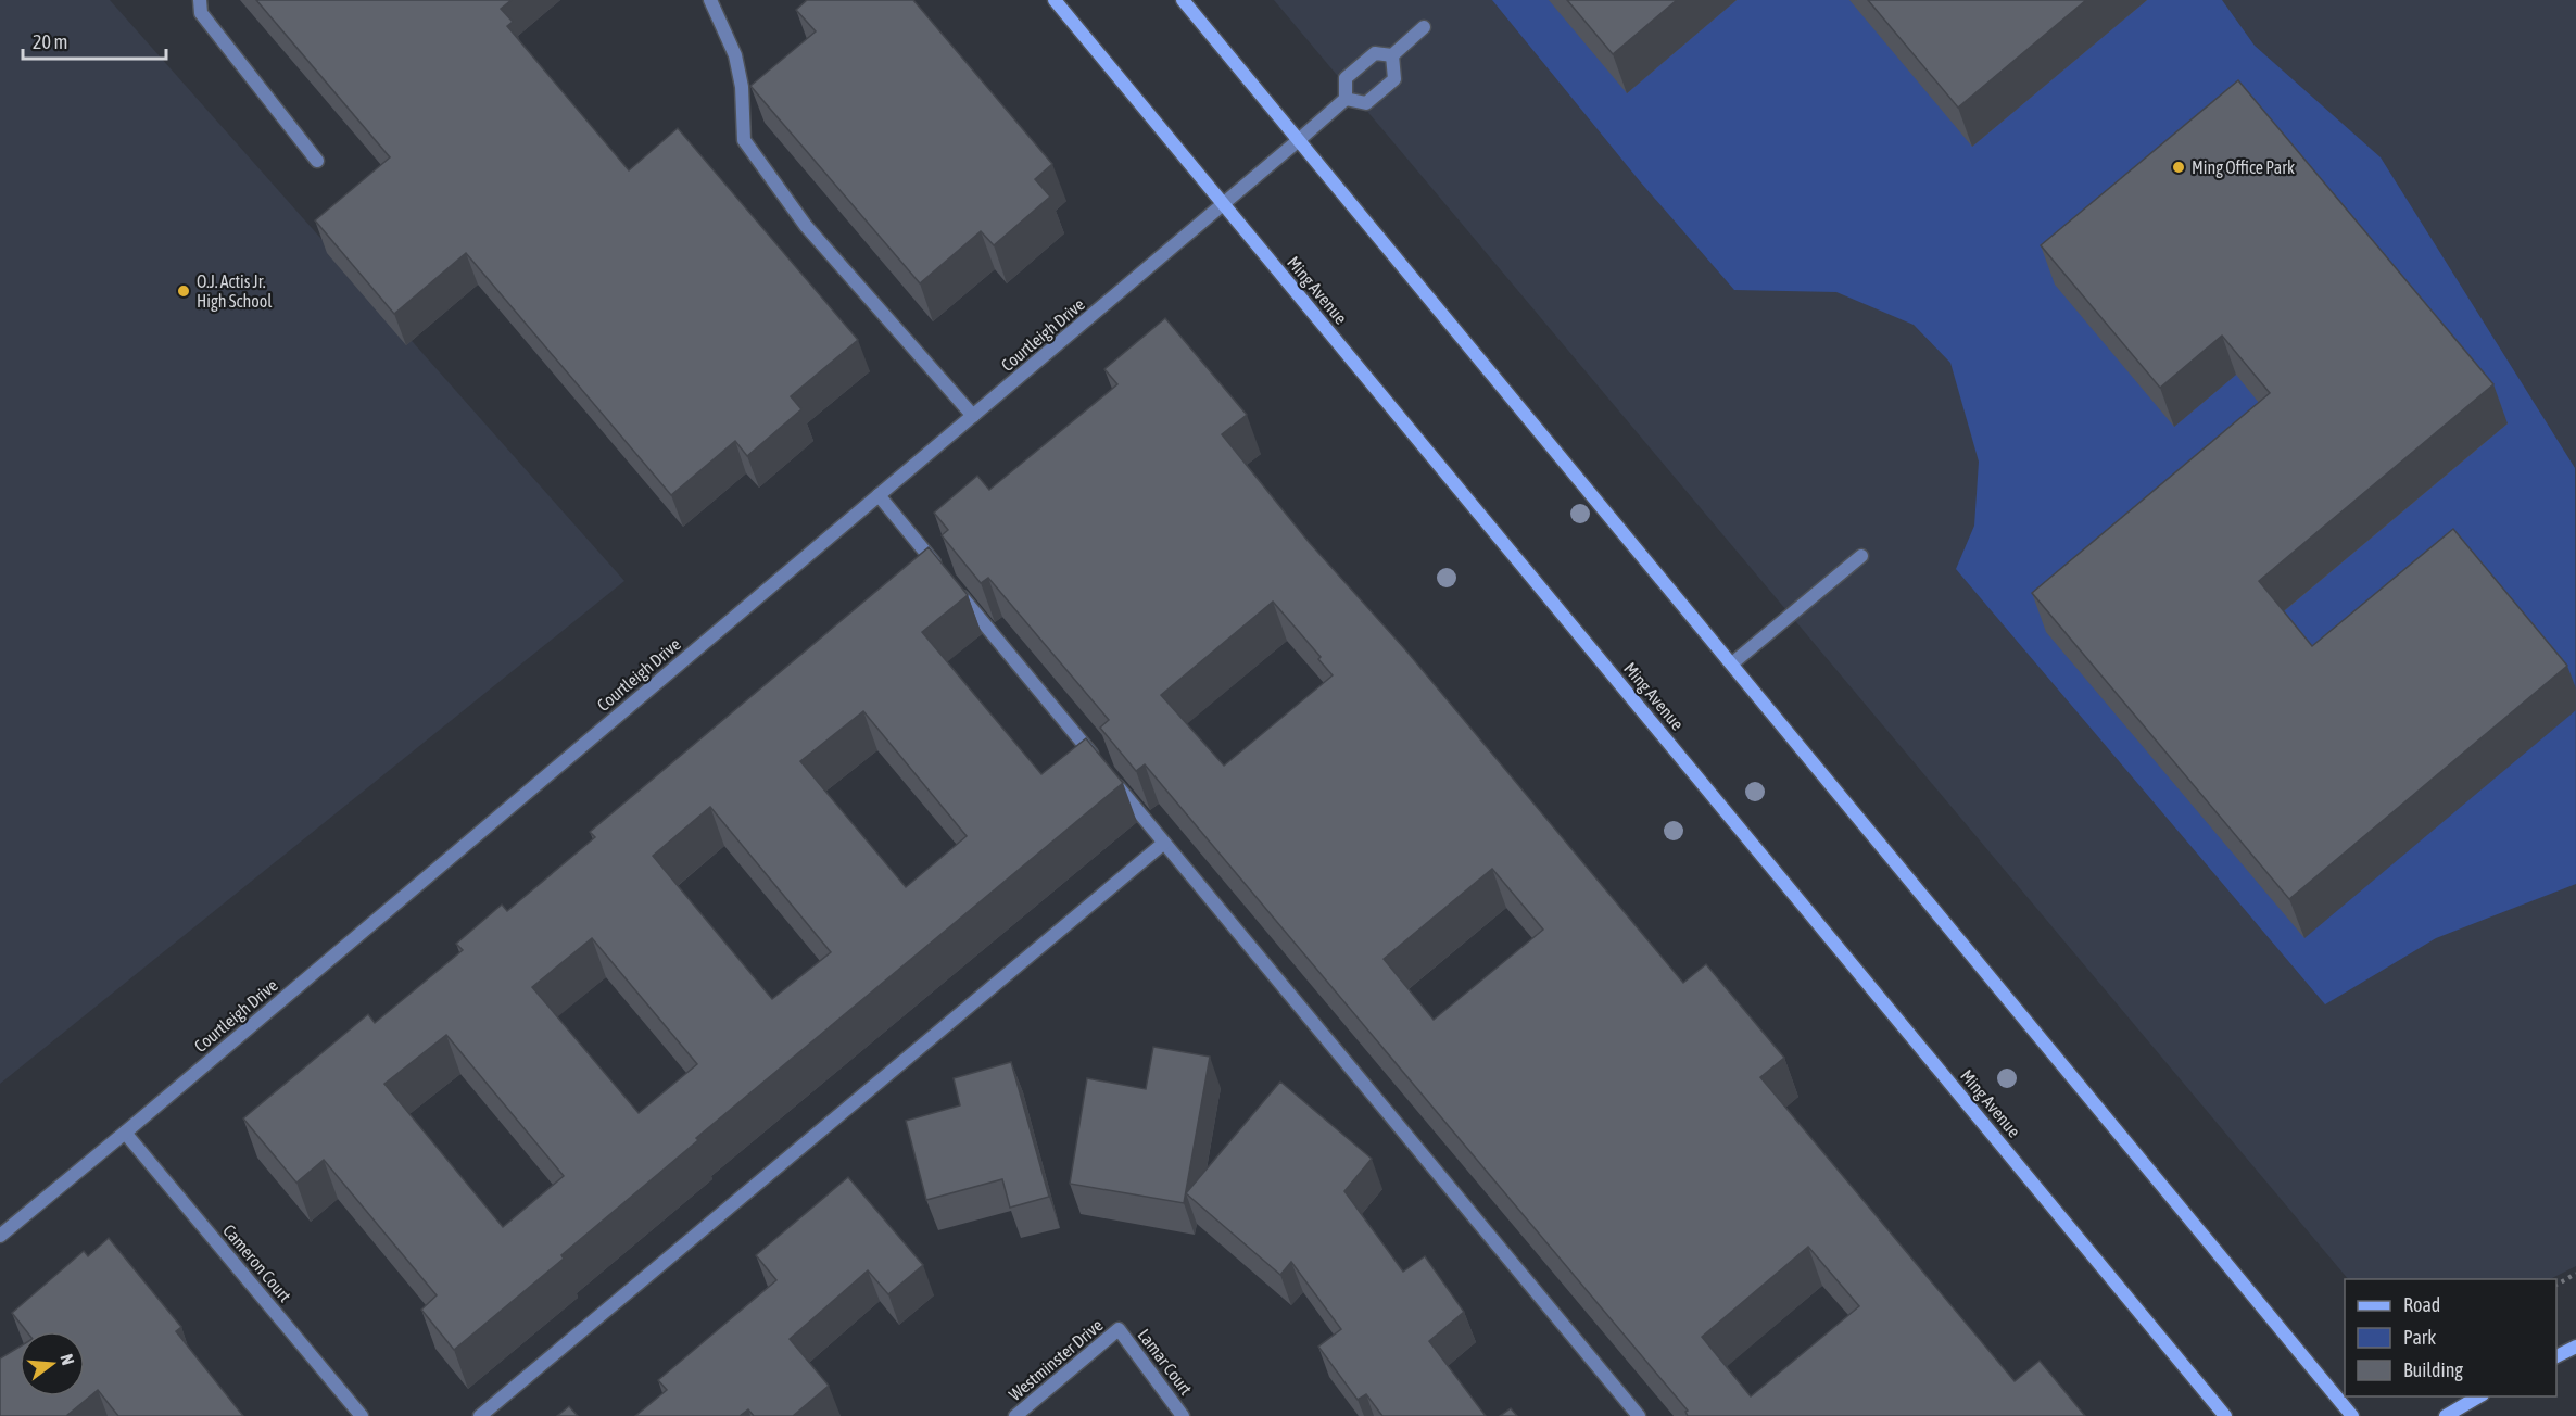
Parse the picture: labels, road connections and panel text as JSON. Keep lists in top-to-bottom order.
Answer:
{
  "streets": {
    "main road": ["Ming Avenue"],
    "street": [
      "Courtleigh Drive",
      "Cameron Court",
      "Westminster Drive",
      "Lamar Court"
    ]
  },
  "crossings": [
    ["Ming Avenue", "Courtleigh Drive"],
    ["Courtleigh Drive", "Cameron Court"],
    ["Westminster Drive", "Lamar Court"]
  ],
  "places": ["Ming Office Park", "O.J. Actis Jr. High School"],
  "legend": ["Road", "Park", "Building"],
  "scale_bar": "20 m",
  "north": "right"
}
